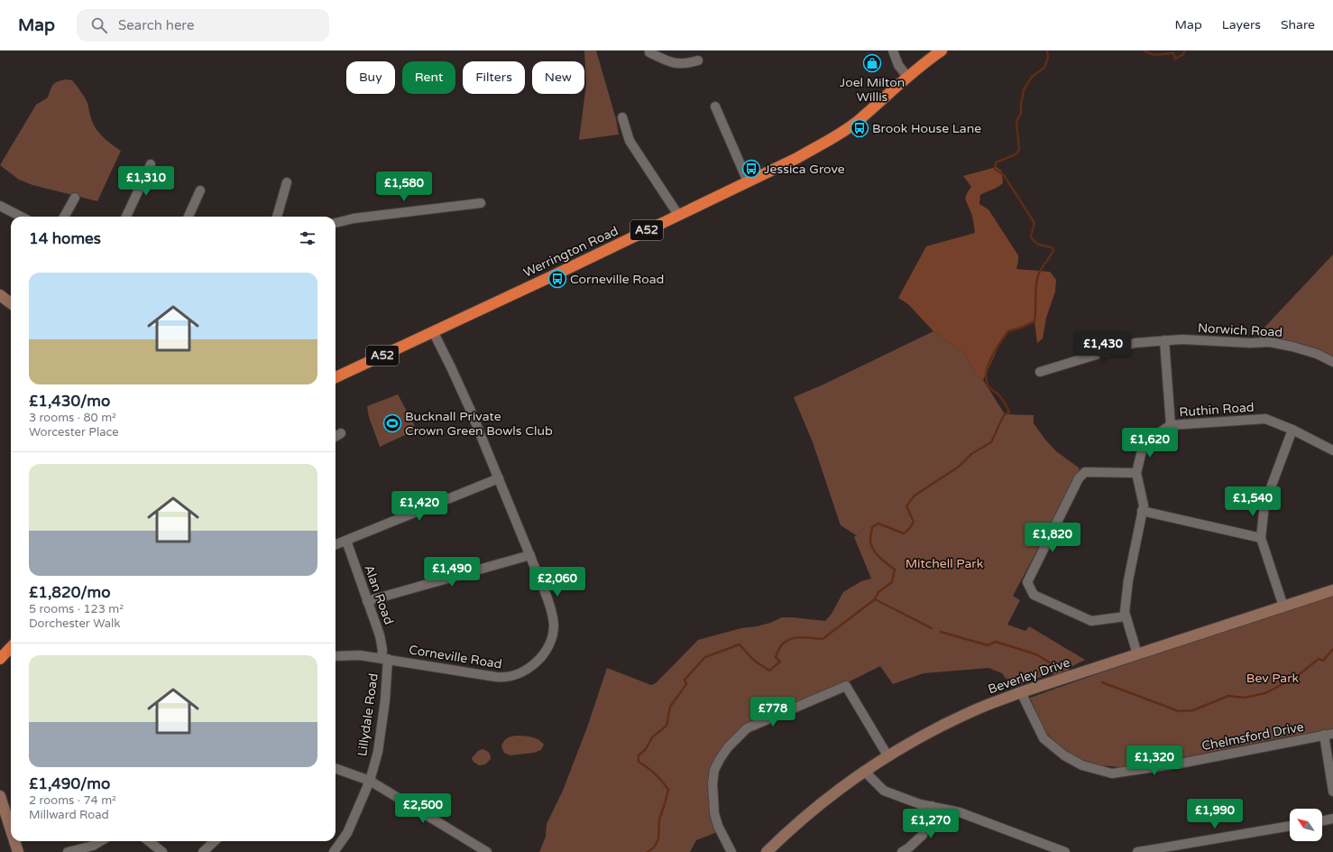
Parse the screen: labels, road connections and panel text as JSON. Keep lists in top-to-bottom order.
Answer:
{
  "streets": {
    "highway": ["A52", "Werrington Road"],
    "street": [
      "Norwich Road",
      "Ruthin Road",
      "Alan Road",
      "Corneville Road",
      "Beverley Drive",
      "Lillydale Road",
      "Chelmsford Drive"
    ]
  },
  "crossings": [
    ["A52", "Werrington Road"],
    ["Werrington Road", "Corneville Road"],
    ["Ruthin Road", "Beverley Drive"],
    ["Alan Road", "Corneville Road"],
    ["Alan Road", "Lillydale Road"],
    ["Corneville Road", "Lillydale Road"],
    ["Beverley Drive", "Chelmsford Drive"]
  ],
  "parks": ["Mitchell Park", "Bev Park"],
  "places": {
    "shop": ["Joel Milton Willis"],
    "bus stop": ["Brook House Lane", "Jessica Grove", "Corneville Road"],
    "sports": ["Bucknall Private Crown Green Bowls Club"]
  },
  "north": "top left",
  "page": {
    "header": "Map",
    "search": "Search here",
    "nav": ["Map", "Layers", "Share"],
    "chip": [
      "Buy",
      "Rent",
      "Filters",
      "New"
    ],
    "price": [
      "£1,310",
      "£1,580",
      "£1,430",
      "£1,620",
      "£1,540",
      "£1,420",
      "£1,820",
      "£1,490",
      "£2,060",
      "£778",
      "£1,320",
      "£2,500",
      "£1,990",
      "£1,270"
    ],
    "heading": "14 homes",
    "list": [
      {
        "name": "£1,430/mo",
        "note": "3 rooms · 80 m² · Worcester Place"
      },
      {
        "name": "£1,820/mo",
        "note": "5 rooms · 123 m² · Dorchester Walk"
      },
      {
        "name": "£1,490/mo",
        "note": "2 rooms · 74 m² · Millward Road"
      }
    ]
  }
}
